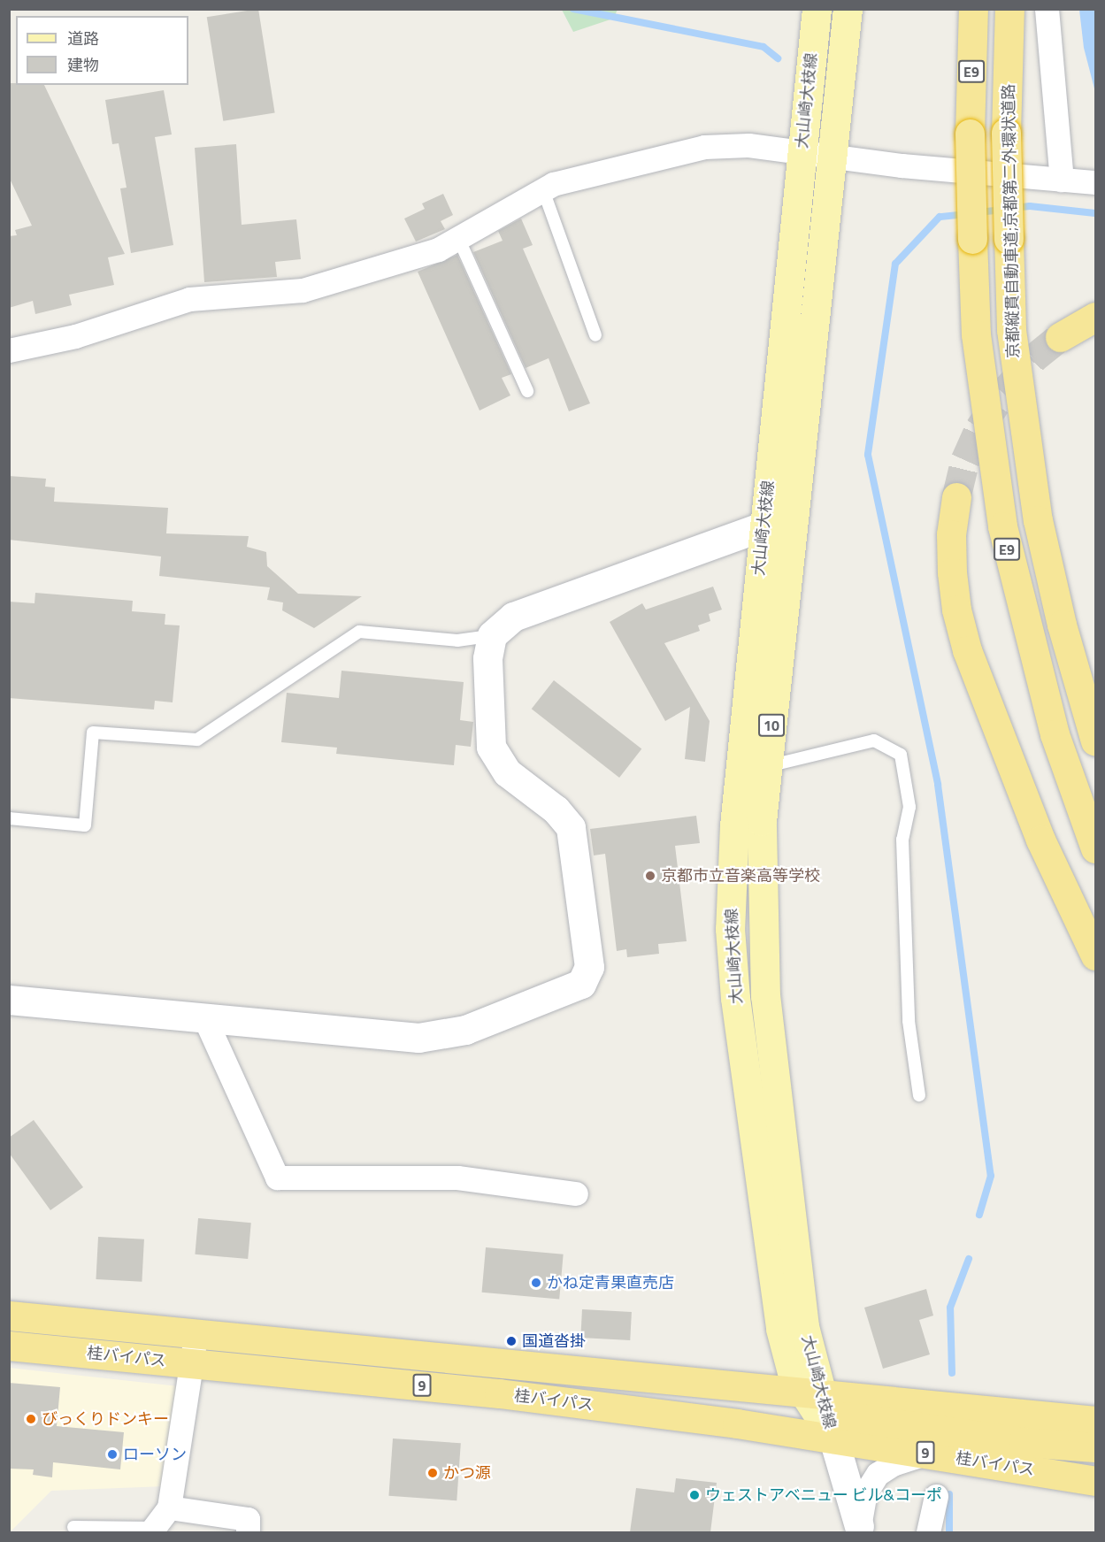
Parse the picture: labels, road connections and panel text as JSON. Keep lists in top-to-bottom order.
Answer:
{
  "streets": {
    "highway": [
      "E9",
      "京都縦貫自動車道;京都第二外環状道路",
      "桂バイパス",
      "9"
    ],
    "main road": ["大山崎大枝線", "10"]
  },
  "crossings": [
    ["大山崎大枝線", "桂バイパス"]
  ],
  "places": [
    "京都市立音楽高等学校",
    "かね定青果直売店",
    "国道沓掛",
    "びっくりドンキー",
    "ローソン",
    "かつ源",
    "ウェストアベニュー ビル&コーポ"
  ],
  "legend": ["道路", "建物"]
}
